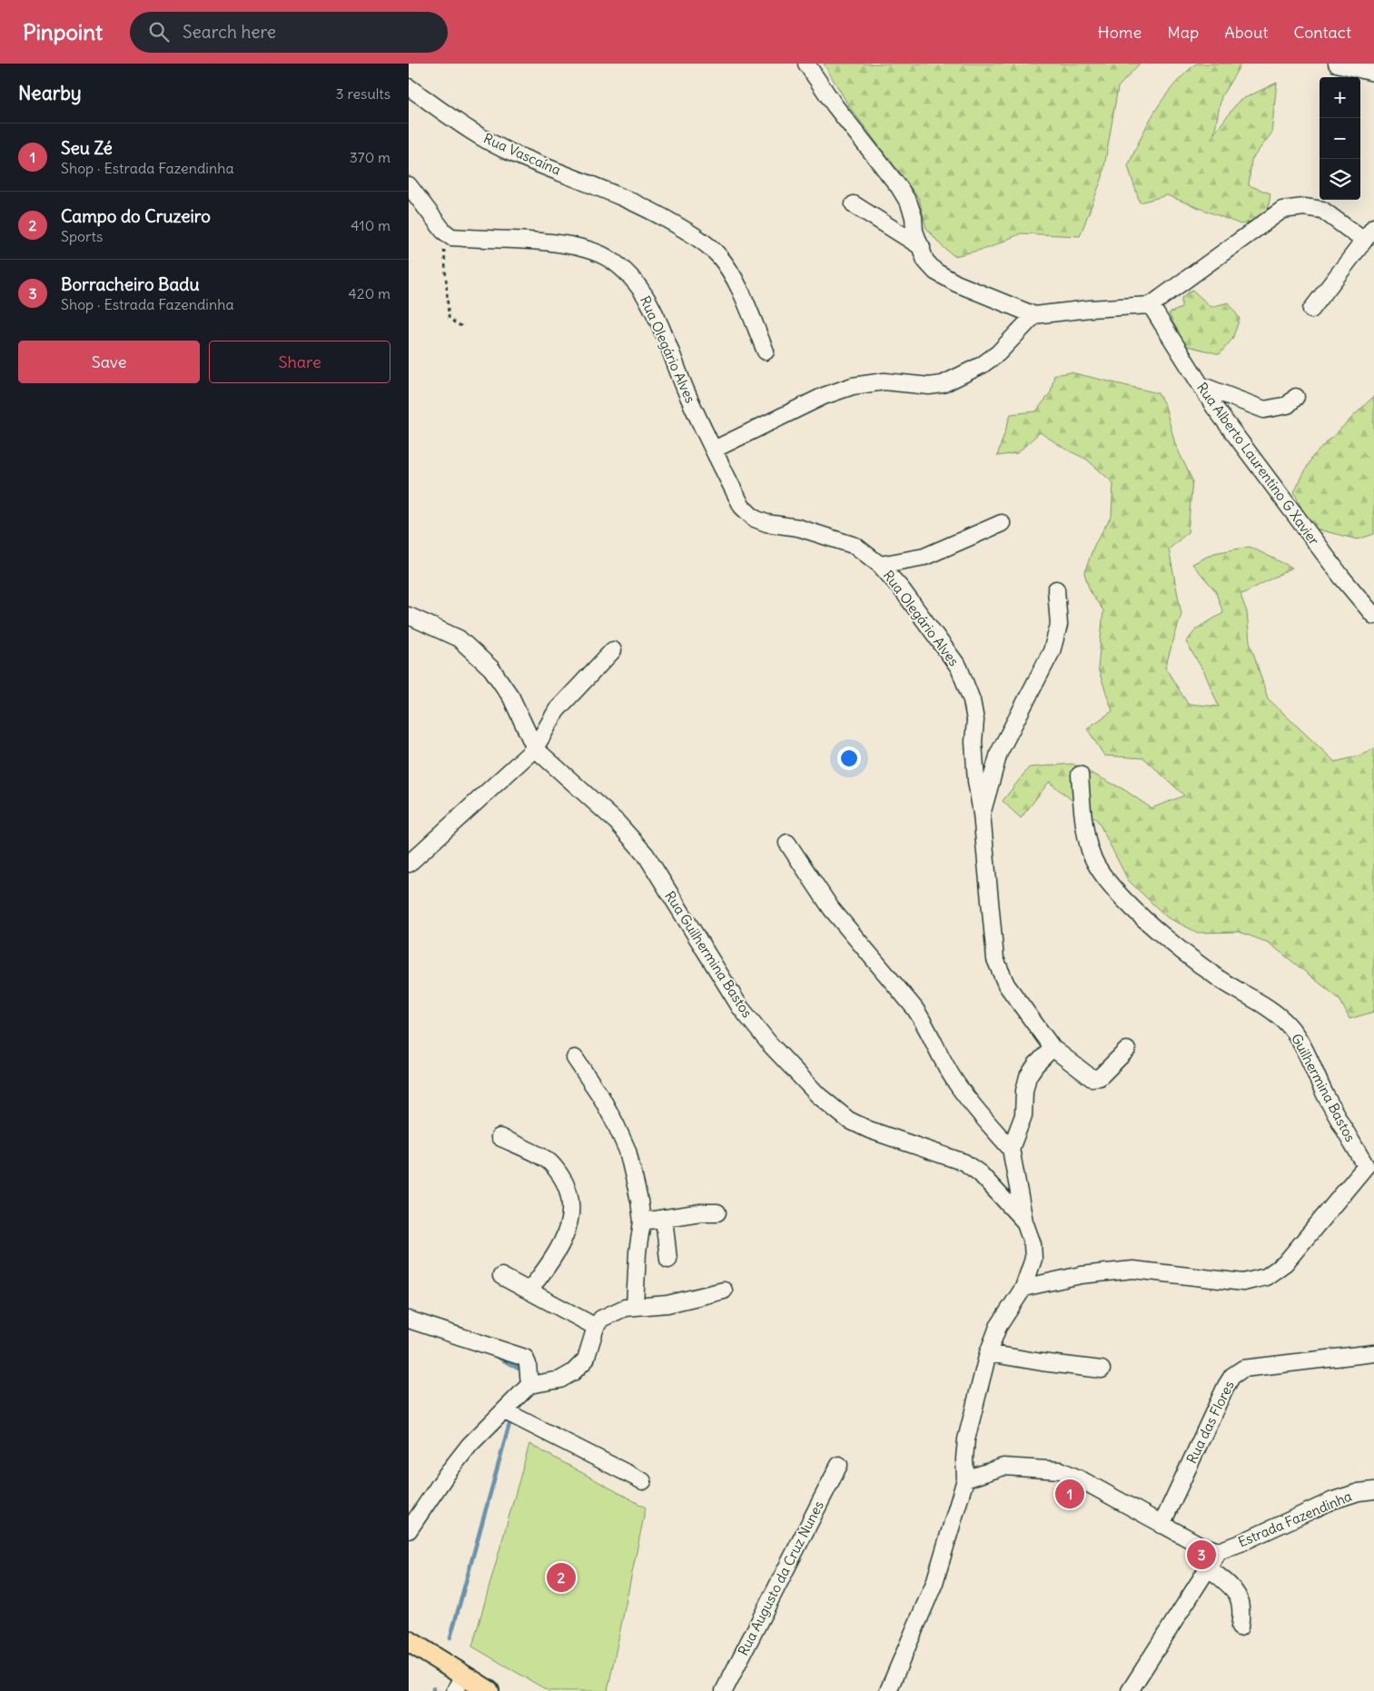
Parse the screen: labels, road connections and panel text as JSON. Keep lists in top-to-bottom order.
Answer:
{
  "streets": {
    "street": [
      "Rua Vascaína",
      "Rua Olegário Alves",
      "Rua Alberto Laurentino G Xavier",
      "Rua Guilhermina Bastos",
      "Guilhermina Bastos",
      "Rua das Flores",
      "Estrada Fazendinha",
      "Rua Augusto da Cruz Nunes"
    ]
  },
  "crossings": [
    ["Rua Guilhermina Bastos", "Guilhermina Bastos"]
  ],
  "page": {
    "header": "Pinpoint",
    "search": "Search here",
    "nav": [
      "Home",
      "Map",
      "About",
      "Contact"
    ],
    "heading": ["Nearby", "3 results"],
    "map_buttons": ["+", "−"],
    "list": [
      {
        "mark": "1",
        "name": "Seu Zé",
        "note": "Shop · Estrada Fazendinha",
        "value": "370 m"
      },
      {
        "mark": "2",
        "name": "Campo do Cruzeiro",
        "note": "Sports",
        "value": "410 m"
      },
      {
        "mark": "3",
        "name": "Borracheiro Badu",
        "note": "Shop · Estrada Fazendinha",
        "value": "420 m"
      }
    ],
    "buttons": ["Save", "Share"],
    "pins": ["1", "3", "2"]
  }
}
